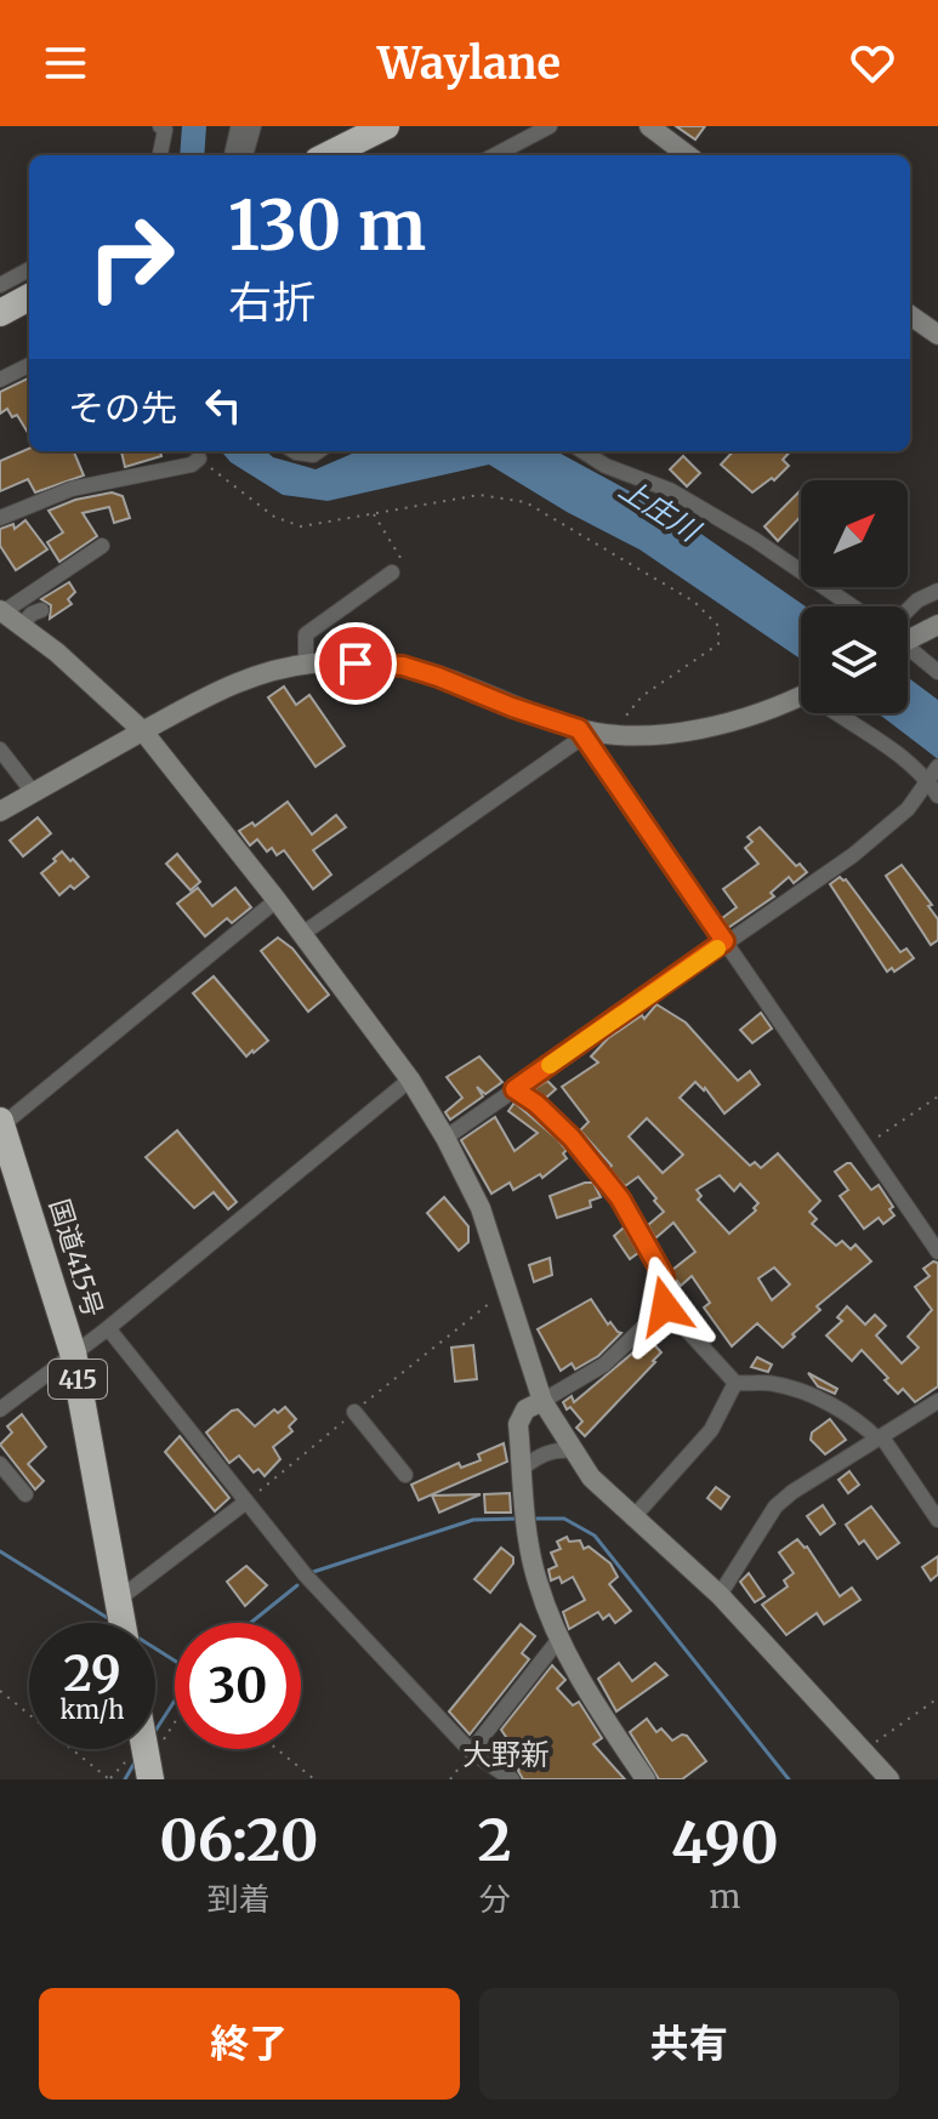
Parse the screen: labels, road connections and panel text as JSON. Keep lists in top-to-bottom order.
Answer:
{
  "streets": {
    "highway": ["国道415号", "415"]
  },
  "districts": ["大野新"],
  "water": ["上庄川"],
  "north": "top right",
  "page": {
    "header": "Waylane",
    "turn": ["130 m", "右折"],
    "then": "その先",
    "speed": "29 km/h",
    "limit": "30",
    "eta": [
      "06:20",
      "到着",
      "2",
      "分",
      "490",
      "m"
    ],
    "buttons": ["終了", "共有"]
  }
}
